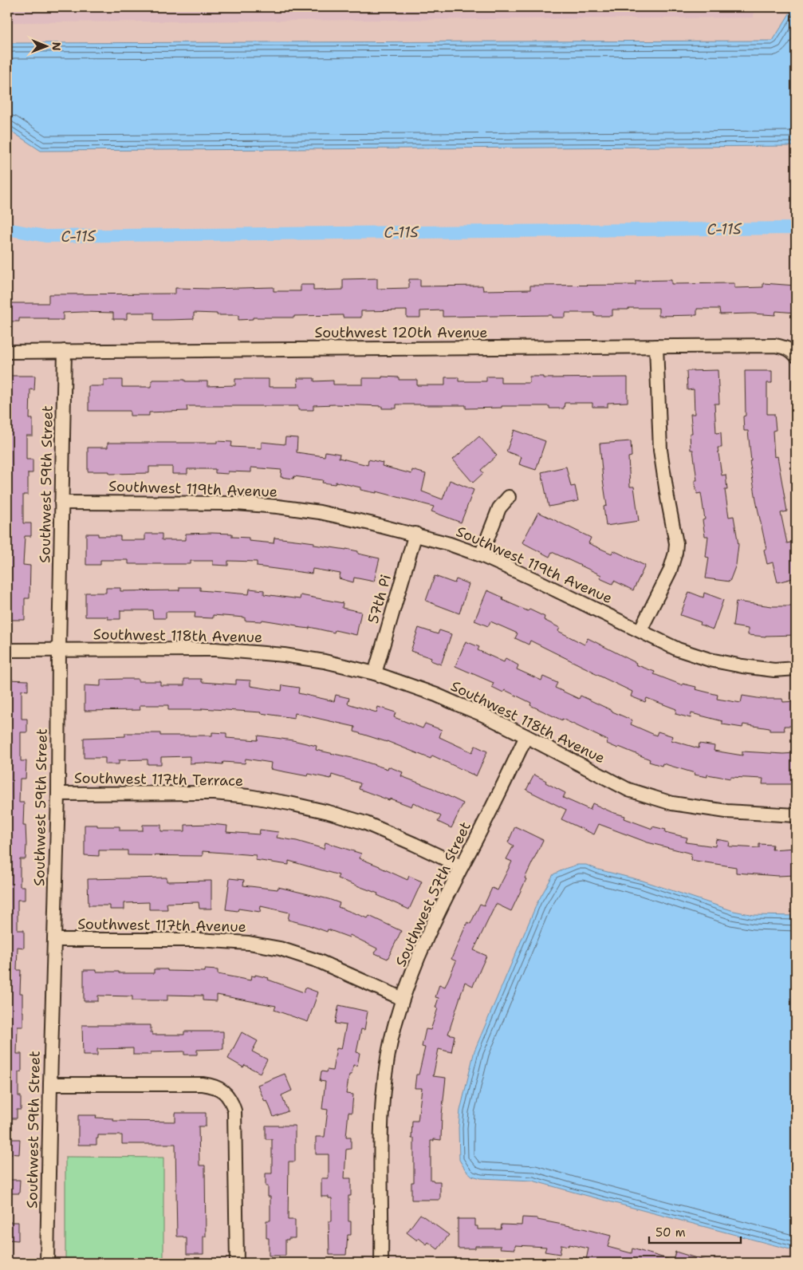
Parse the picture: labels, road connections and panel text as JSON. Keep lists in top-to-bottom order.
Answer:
{
  "streets": {
    "street": [
      "Southwest 120th Avenue",
      "Southwest 59th Street",
      "Southwest 119th Avenue",
      "57th Pi",
      "Southwest 118th Avenue",
      "Southwest 117th Terrace",
      "Southwest 57th Street",
      "Southwest 117th Avenue"
    ]
  },
  "crossings": [
    ["Southwest 120th Avenue", "Southwest 59th Street"],
    ["Southwest 59th Street", "Southwest 119th Avenue"],
    ["Southwest 59th Street", "Southwest 118th Avenue"],
    ["Southwest 59th Street", "Southwest 117th Terrace"],
    ["Southwest 59th Street", "Southwest 117th Avenue"],
    ["Southwest 119th Avenue", "57th Pi"],
    ["57th Pi", "Southwest 118th Avenue"],
    ["Southwest 118th Avenue", "Southwest 57th Street"],
    ["Southwest 117th Terrace", "Southwest 57th Street"],
    ["Southwest 57th Street", "Southwest 117th Avenue"]
  ],
  "water": ["C-11S"],
  "scale_bar": "50 m",
  "north": "right"
}
